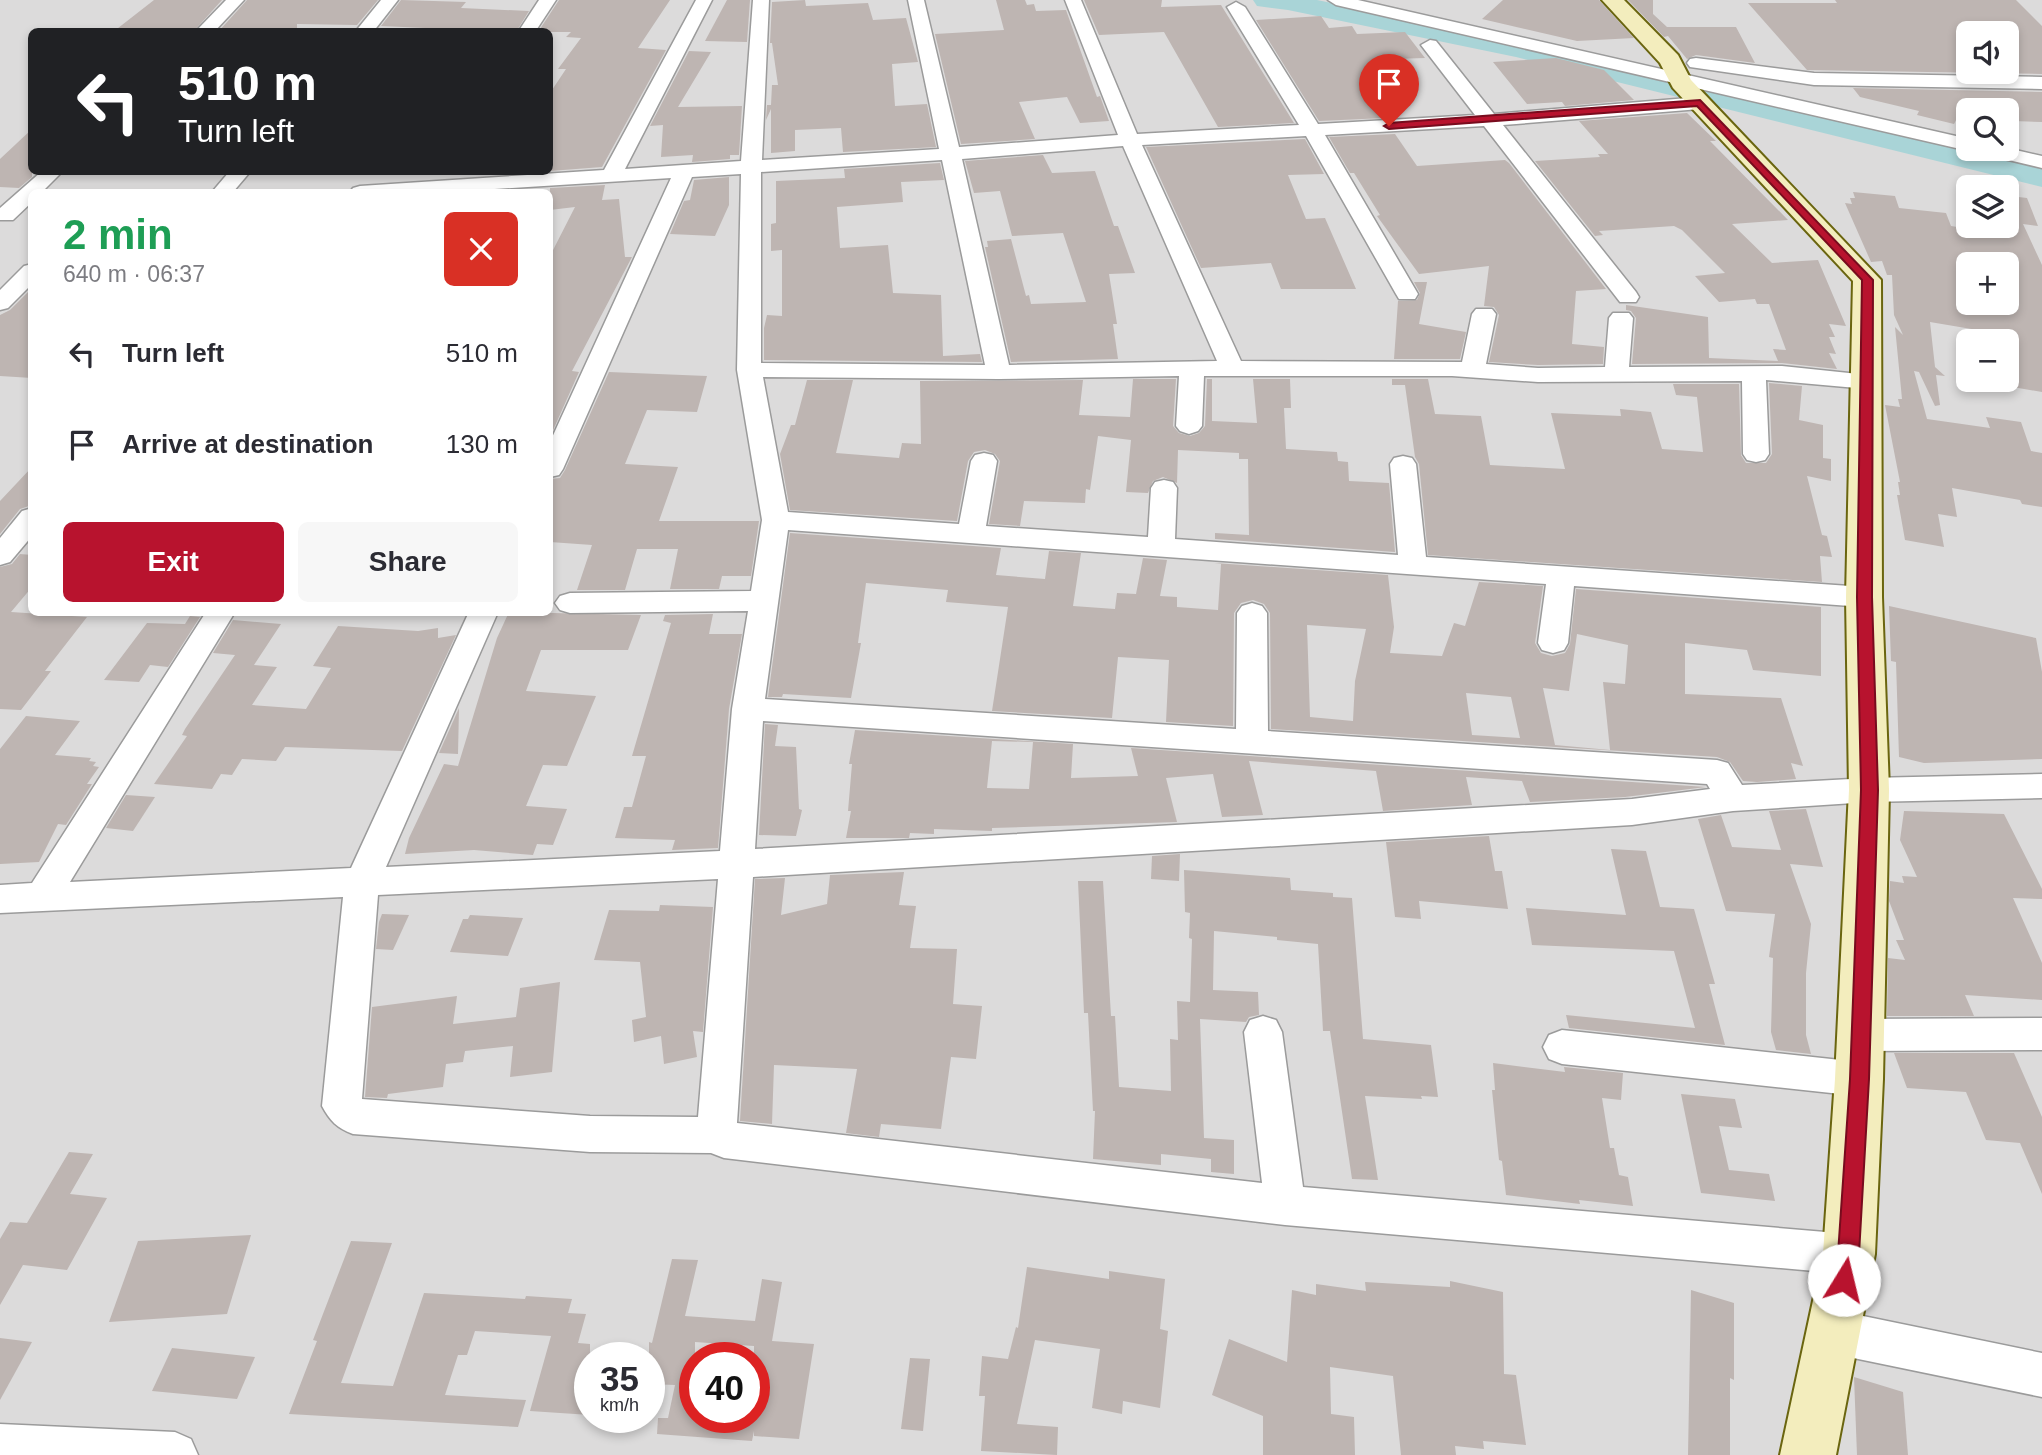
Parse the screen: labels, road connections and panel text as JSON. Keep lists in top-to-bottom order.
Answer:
{
  "page": {
    "map_buttons": ["+", "−"],
    "turn": ["510 m", "Turn left"],
    "heading": ["2 min", "640 m · 06:37"],
    "list": [
      {
        "name": "Turn left",
        "value": "510 m"
      },
      {
        "name": "Arrive at destination",
        "value": "130 m"
      }
    ],
    "buttons": ["Exit", "Share"],
    "speed": "35 km/h",
    "limit": "40"
  }
}
